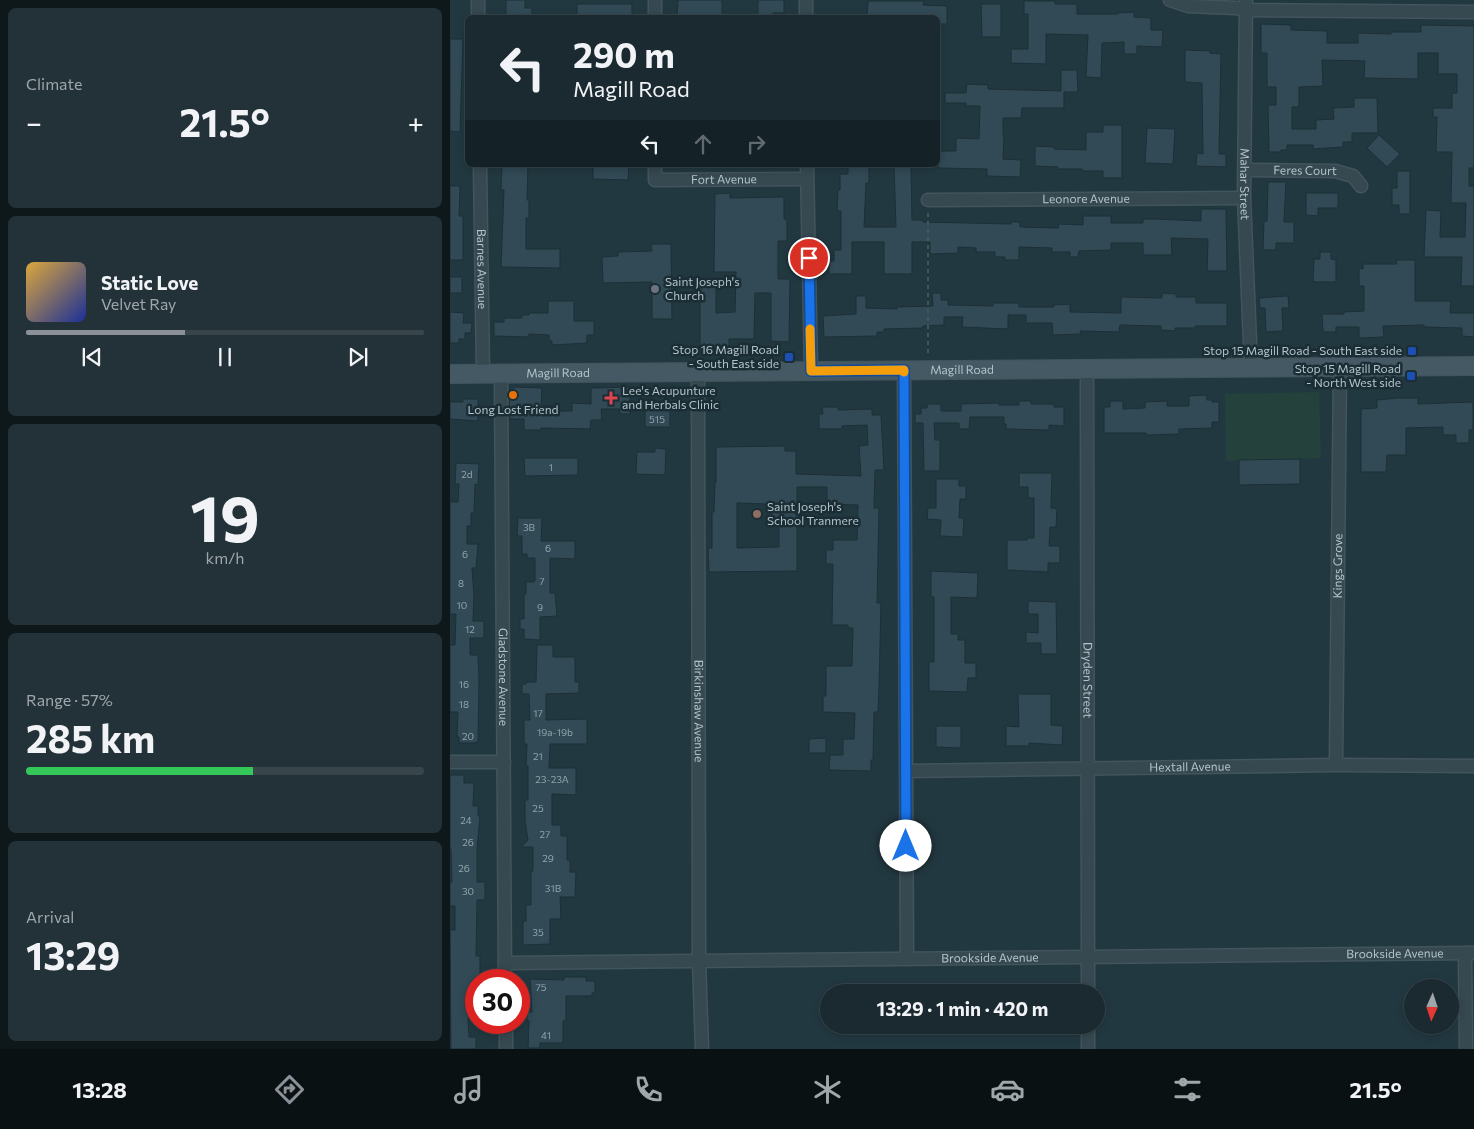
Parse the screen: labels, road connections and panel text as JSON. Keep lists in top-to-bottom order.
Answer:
{
  "streets": {
    "main road": ["Magill Road"],
    "street": [
      "Feres Court",
      "Fort Avenue",
      "Mahar Street",
      "Leonore Avenue",
      "Barnes Avenue",
      "Kings Grove",
      "Gladstone Avenue",
      "Dryden Street",
      "Birkinshaw Avenue",
      "Hextall Avenue",
      "Brookside Avenue"
    ]
  },
  "crossings": [
    ["Feres Court", "Mahar Street"],
    ["Mahar Street", "Leonore Avenue"],
    ["Mahar Street", "Magill Road"],
    ["Barnes Avenue", "Magill Road"],
    ["Barnes Avenue", "Gladstone Avenue"],
    ["Magill Road", "Kings Grove"],
    ["Magill Road", "Gladstone Avenue"],
    ["Magill Road", "Dryden Street"],
    ["Magill Road", "Birkinshaw Avenue"],
    ["Kings Grove", "Hextall Avenue"],
    ["Gladstone Avenue", "Brookside Avenue"],
    ["Dryden Street", "Hextall Avenue"],
    ["Dryden Street", "Brookside Avenue"],
    ["Birkinshaw Avenue", "Brookside Avenue"]
  ],
  "places": {
    "other": ["Saint Joseph's Church", "Long Lost Friend", "Saint Joseph's School Tranmere"],
    "transit": ["Stop 15 Magill Road - South East side", "Stop 16 Magill Road - South East side", "Stop 15 Magill Road - North West side"],
    "health": ["Lee's Acupunture and Herbals Clinic"]
  },
  "house_numbers": [
    "515",
    "1",
    "2d",
    "3B",
    "6",
    "6",
    "7",
    "8",
    "10",
    "9",
    "12",
    "16",
    "18",
    "17",
    "19a-19b",
    "20",
    "21",
    "23-23A",
    "25",
    "24",
    "27",
    "26",
    "29",
    "26",
    "31B",
    "30",
    "35",
    "75",
    "41"
  ],
  "north": "bottom",
  "page": {
    "tile": [
      "Climate",
      ["19", "km/h"],
      ["Range · 57%", "285 km"],
      ["Arrival", "13:29"]
    ],
    "turn": ["290 m", "Magill Road"],
    "heat": ["−", "21.5°", "+"],
    "song": ["Static Love", "Velvet Ray"],
    "limit": "30",
    "trip": "13:29 · 1 min · 420 m",
    "tabs": ["13:28", "21.5°"]
  }
}
